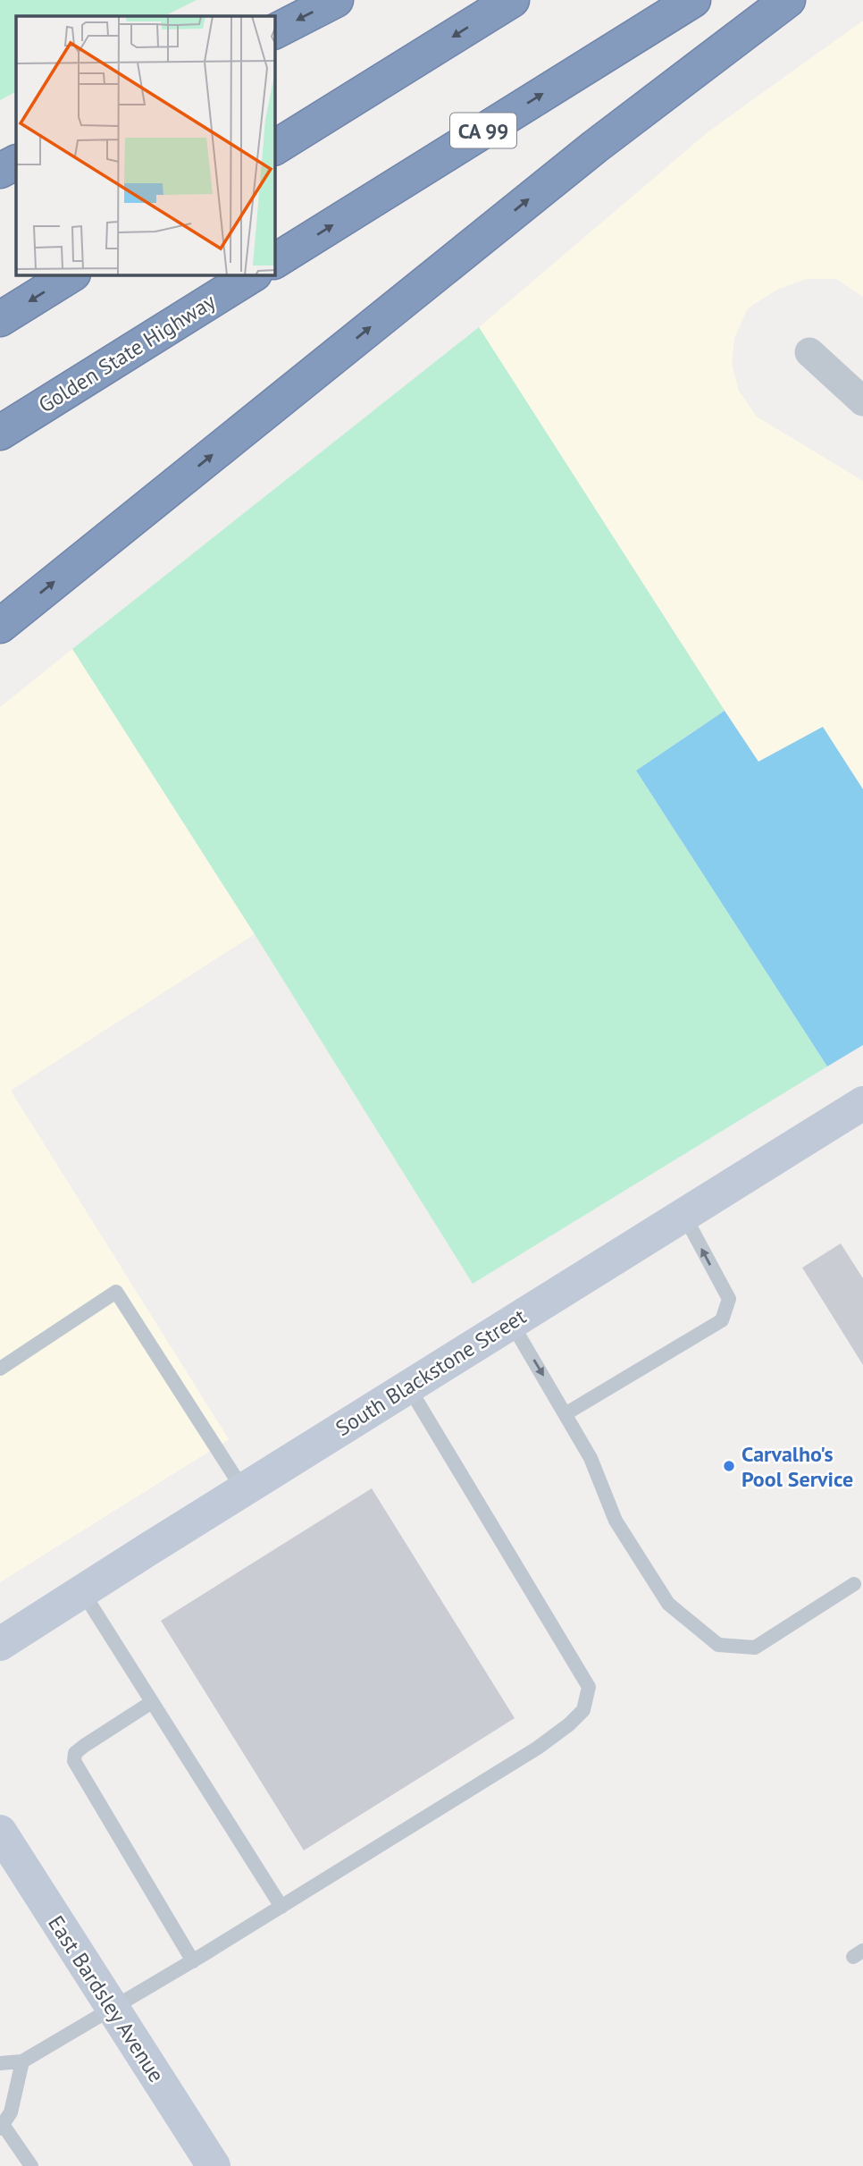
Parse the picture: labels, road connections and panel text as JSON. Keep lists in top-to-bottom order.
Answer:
{
  "streets": {
    "highway": ["CA 99", "Golden State Highway"],
    "main road": ["South Blackstone Street", "East Bardsley Avenue"]
  },
  "places": ["Carvalho's Pool Service"]
}
